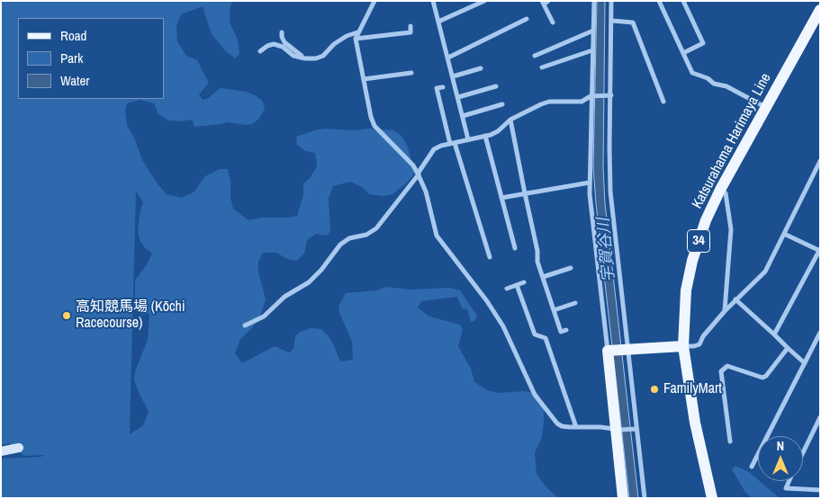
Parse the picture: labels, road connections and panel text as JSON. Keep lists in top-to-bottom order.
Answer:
{
  "streets": {
    "main road": ["Katsurahama Harimaya Line", "34"]
  },
  "water": ["宇賀谷川"],
  "places": ["高知競馬場 (Kōchi Racecourse)", "FamilyMart"],
  "legend": ["Road", "Park", "Water"],
  "north": "top"
}
